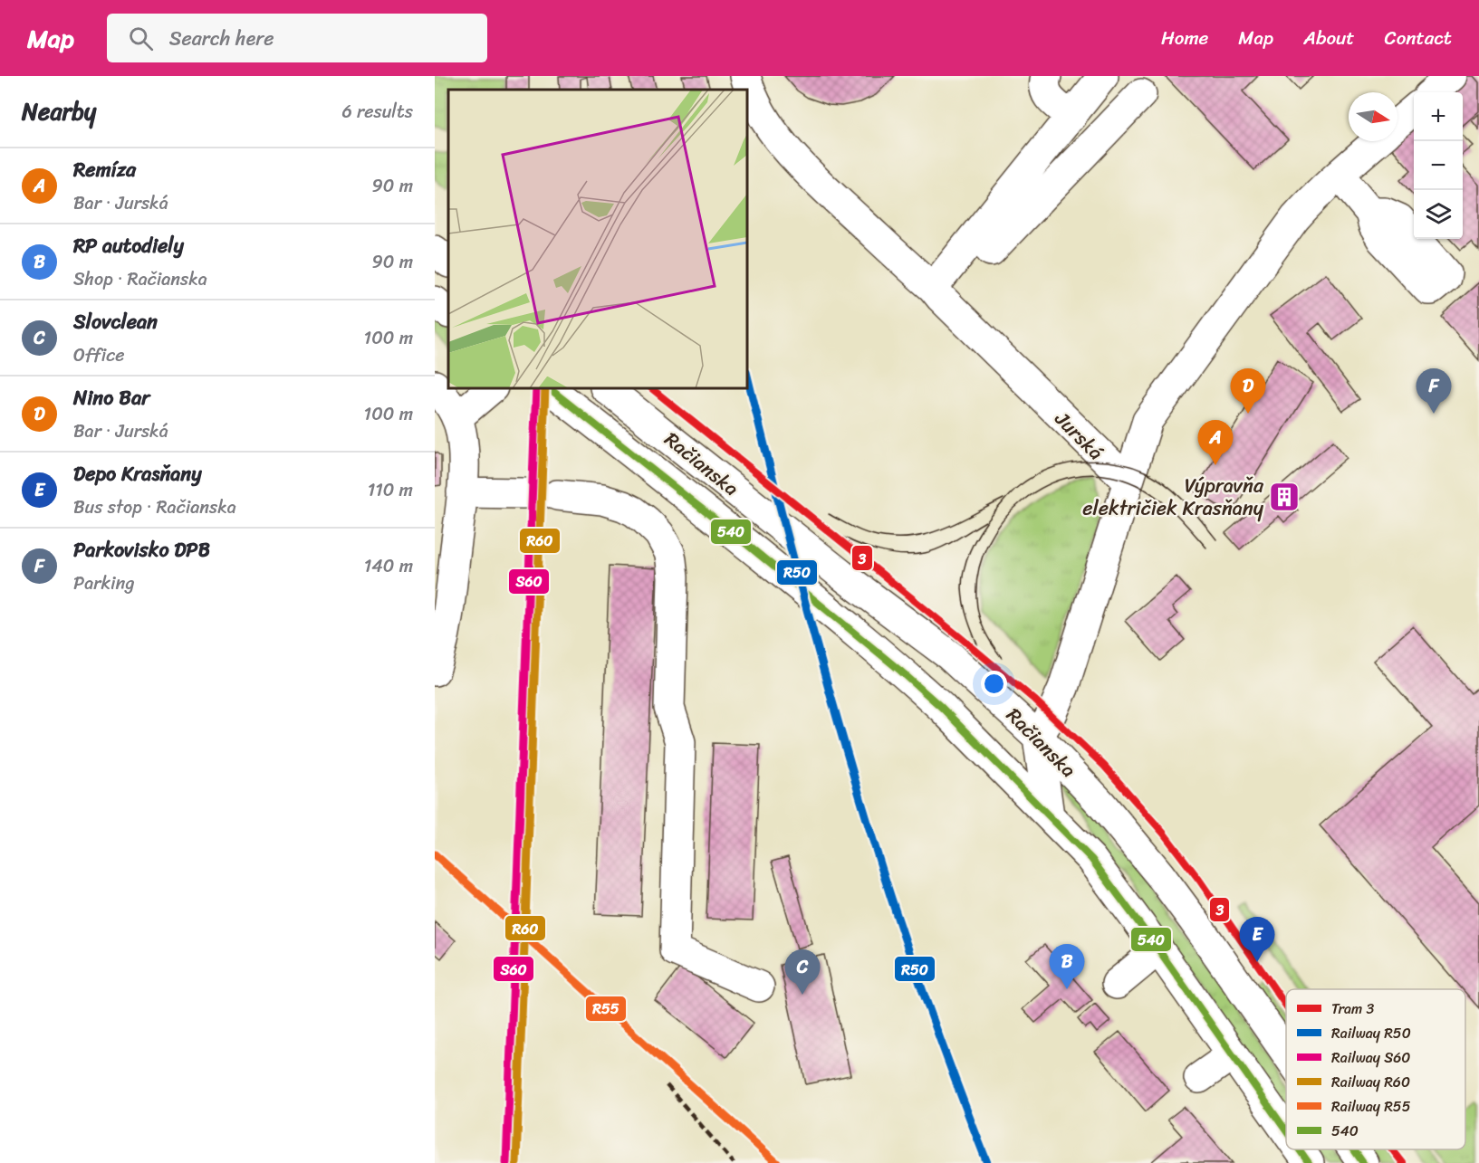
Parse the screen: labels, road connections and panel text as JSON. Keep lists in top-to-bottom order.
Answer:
{
  "streets": {
    "main road": ["Jurská", "Račianska"]
  },
  "places": {
    "building": ["Výpravňa električiek Krasňany"]
  },
  "lines": [
    "rail line R50",
    "tram line 3",
    "rail line S60",
    "rail line R60",
    "transit line 540",
    "rail line R55"
  ],
  "legend": [
    "Tram 3",
    "Railway R50",
    "Railway S60",
    "Railway R60",
    "Railway R55",
    "540"
  ],
  "north": "right",
  "page": {
    "header": "Map",
    "search": "Search here",
    "nav": [
      "Home",
      "Map",
      "About",
      "Contact"
    ],
    "heading": ["Nearby", "6 results"],
    "map_buttons": ["+", "−"],
    "list": [
      {
        "mark": "A",
        "name": "Remíza",
        "note": "Bar · Jurská",
        "value": "90 m"
      },
      {
        "mark": "B",
        "name": "RP autodiely",
        "note": "Shop · Račianska",
        "value": "90 m"
      },
      {
        "mark": "C",
        "name": "Slovclean",
        "note": "Office",
        "value": "100 m"
      },
      {
        "mark": "D",
        "name": "Nino Bar",
        "note": "Bar · Jurská",
        "value": "100 m"
      },
      {
        "mark": "E",
        "name": "Depo Krasňany",
        "note": "Bus stop · Račianska",
        "value": "110 m"
      },
      {
        "mark": "F",
        "name": "Parkovisko DPB",
        "note": "Parking",
        "value": "140 m"
      }
    ],
    "pins": [
      "D",
      "F",
      "A",
      "E",
      "B",
      "C"
    ]
  }
}
